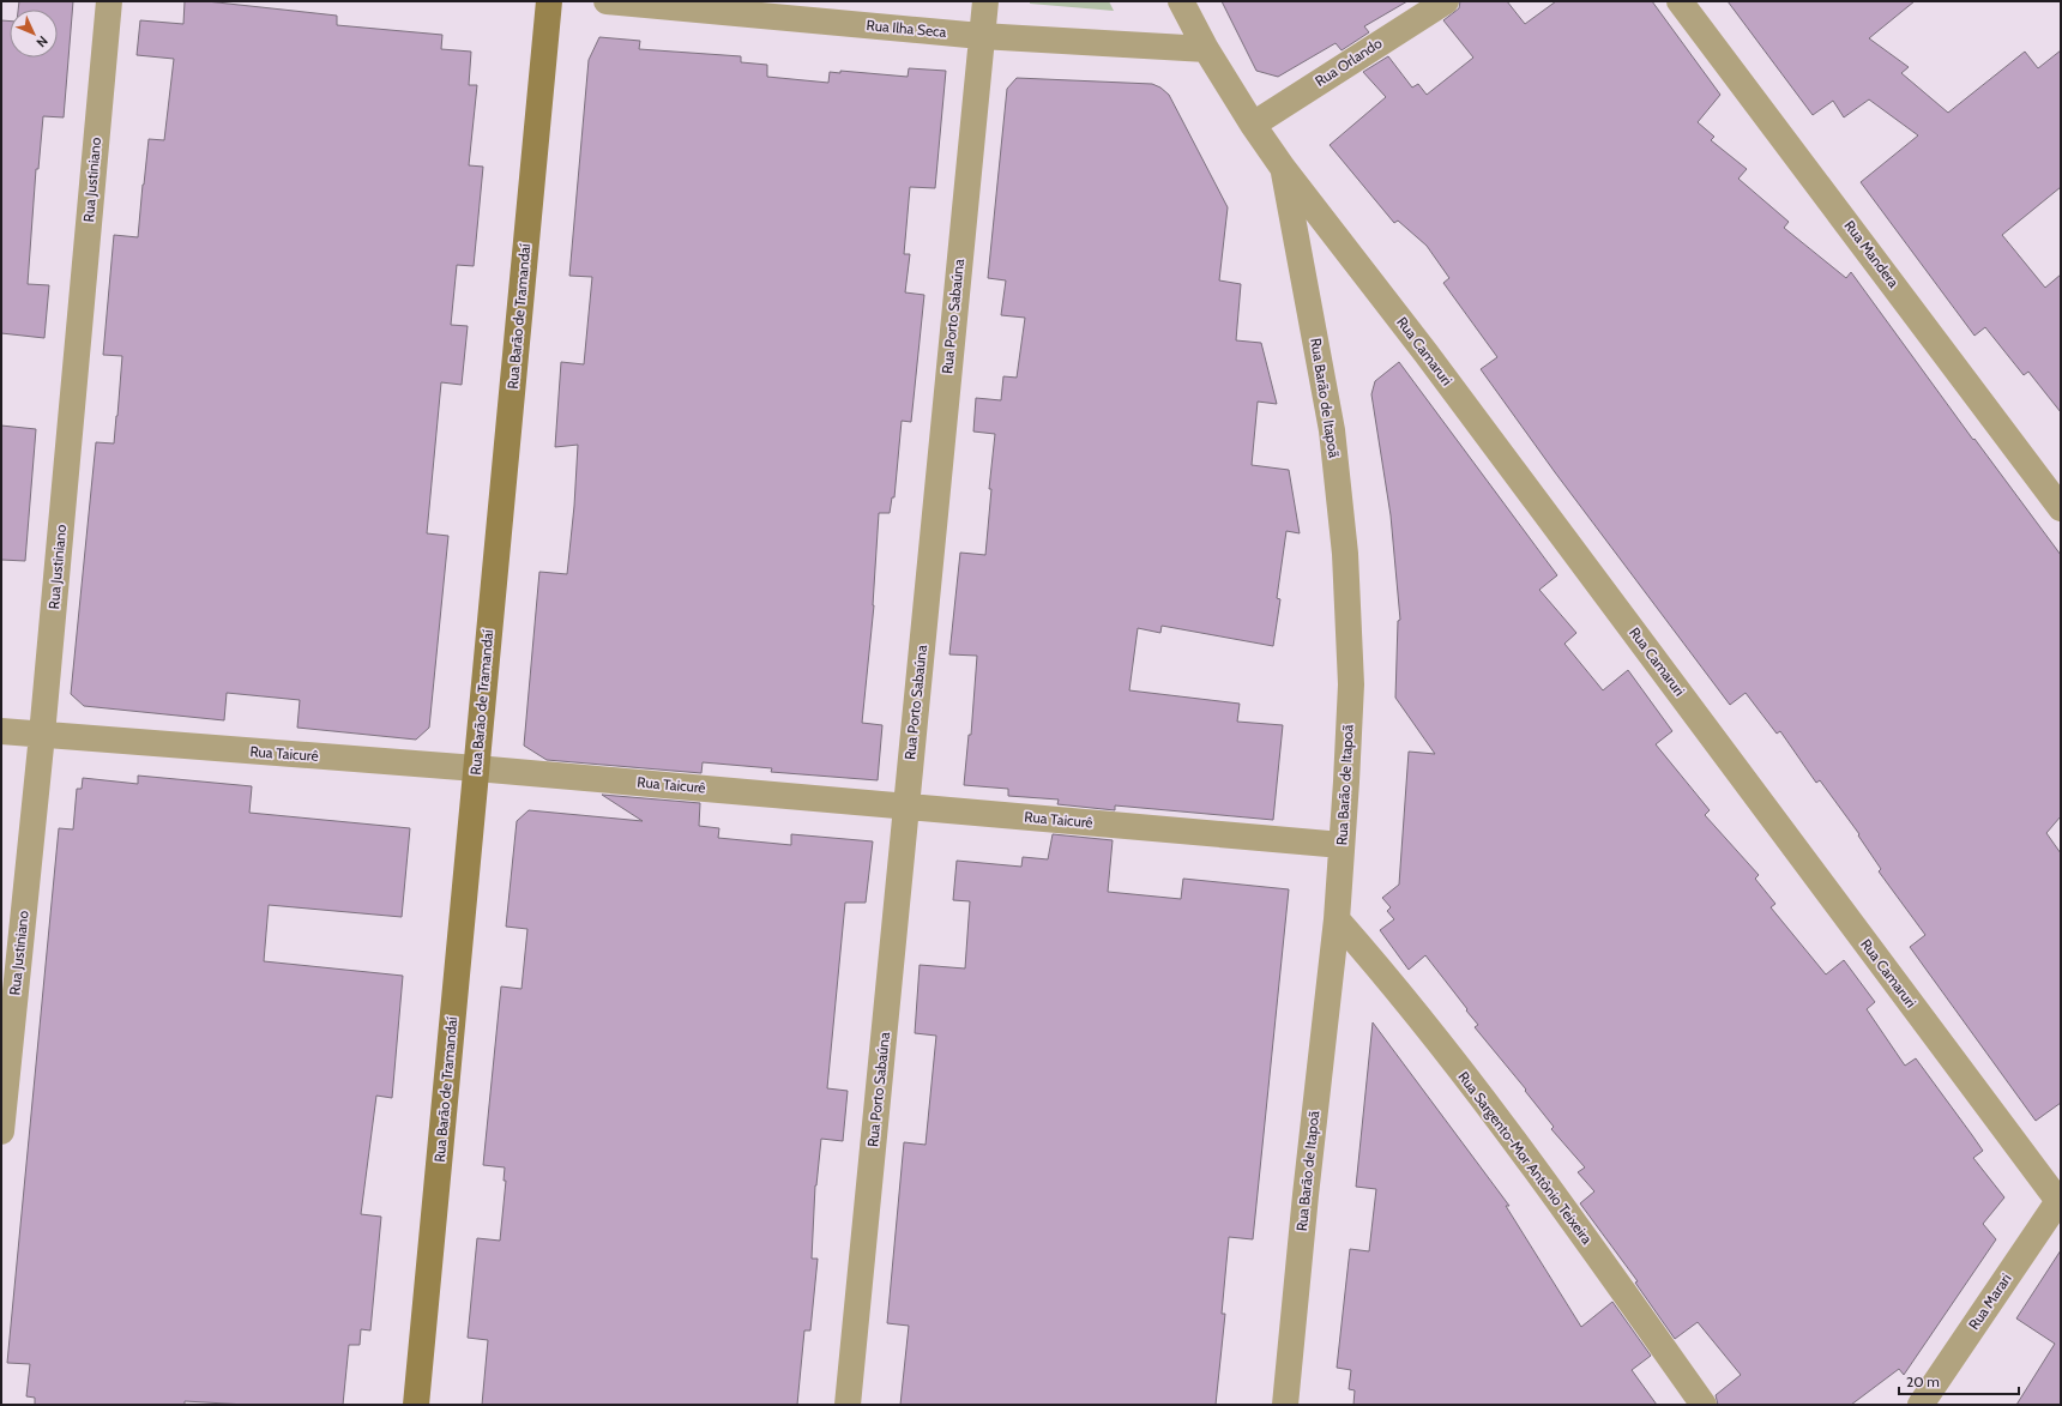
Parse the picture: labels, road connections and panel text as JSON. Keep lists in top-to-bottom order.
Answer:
{
  "streets": {
    "street": [
      "Rua Ilha Seca",
      "Rua Orlando",
      "Rua Justiniano",
      "Rua Mandera",
      "Rua Barão de Tramandaí",
      "Rua Porto Sabaúna",
      "Rua Camaruri",
      "Rua Barão de Itapoã",
      "Rua Taicurê",
      "Rua Sargento-Mor Antônio Teixeira",
      "Rua Marari"
    ]
  },
  "crossings": [
    ["Rua Ilha Seca", "Rua Porto Sabaúna"],
    ["Rua Orlando", "Rua Camaruri"],
    ["Rua Justiniano", "Rua Taicurê"],
    ["Rua Barão de Tramandaí", "Rua Taicurê"],
    ["Rua Porto Sabaúna", "Rua Taicurê"],
    ["Rua Camaruri", "Rua Barão de Itapoã"],
    ["Rua Camaruri", "Rua Marari"],
    ["Rua Barão de Itapoã", "Rua Taicurê"],
    ["Rua Barão de Itapoã", "Rua Sargento-Mor Antônio Teixeira"]
  ],
  "scale_bar": "20 m",
  "north": "bottom right"
}
